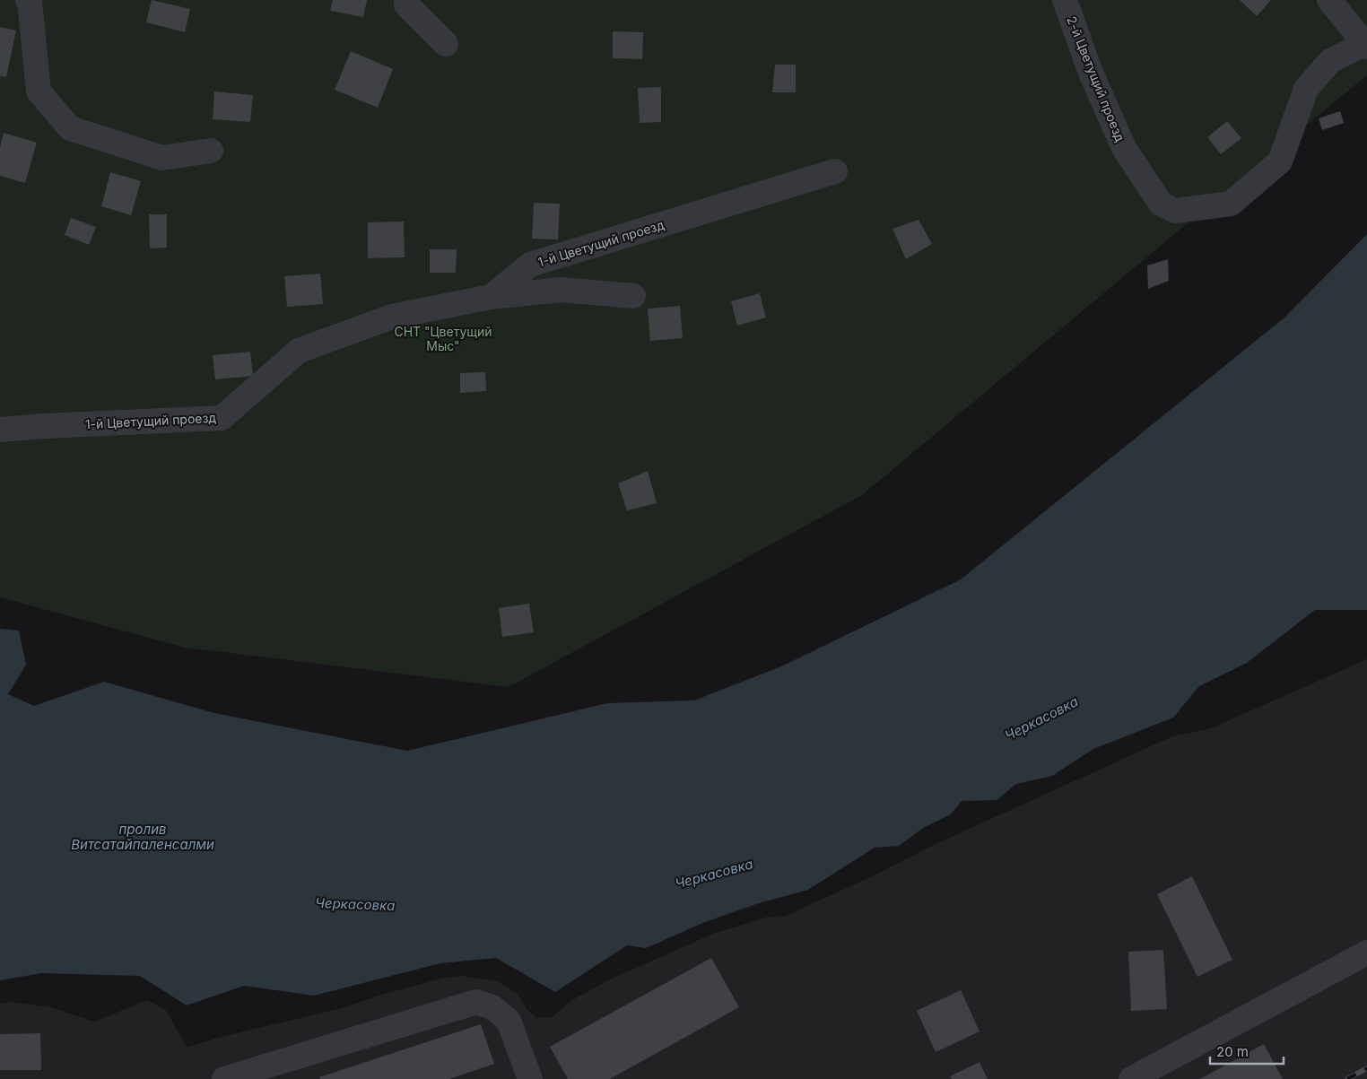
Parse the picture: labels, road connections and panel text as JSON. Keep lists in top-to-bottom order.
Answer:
{
  "streets": {
    "street": ["2-й Цветущий проезд", "1-й Цветущий проезд"]
  },
  "water": ["Черкасовка", "пролив Витсатайпаленсалми"],
  "parks": ["СНТ \"Цветущий Мыс\""],
  "scale_bar": "20 m"
}
